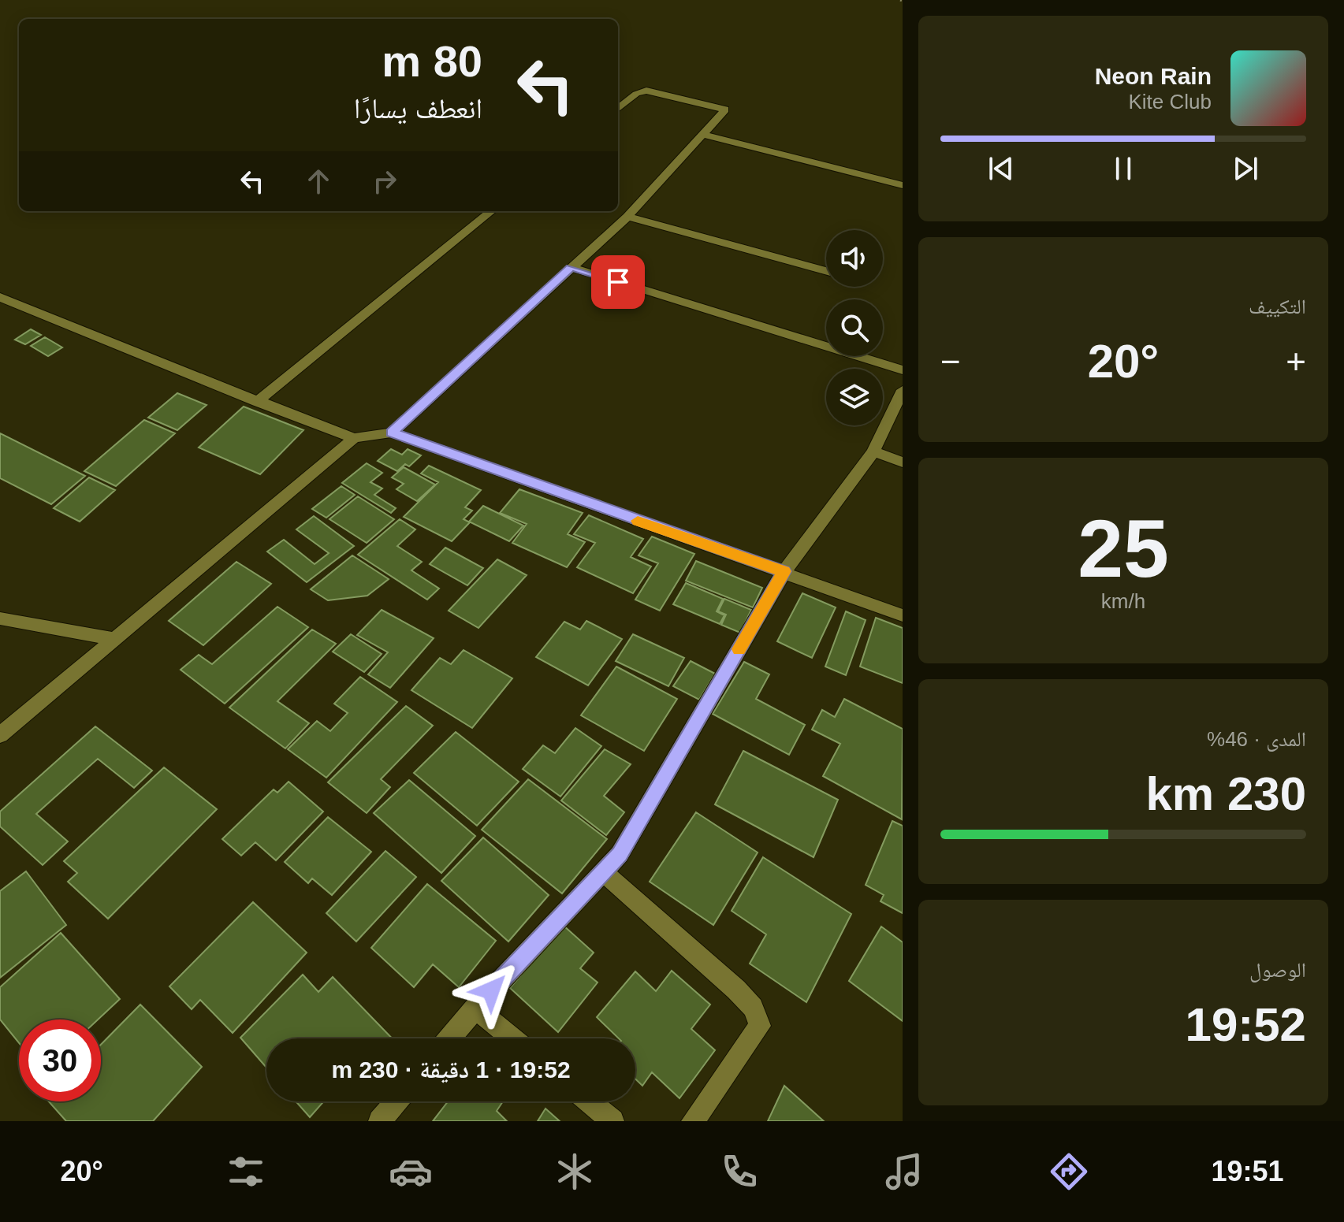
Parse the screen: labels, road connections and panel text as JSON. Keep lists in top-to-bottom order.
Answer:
{
  "page": {
    "turn": ["80 m", "انعطف يسارًا"],
    "song": ["Neon Rain", "Kite Club"],
    "tile": [
      "التكييف",
      ["25", "km/h"],
      ["المدى · 46%", "230 km"],
      ["الوصول", "19:52"]
    ],
    "heat": ["−", "20°", "+"],
    "limit": "30",
    "trip": "19:52 · 1 دقيقة · 230 m",
    "tabs": ["19:51", "20°"]
  }
}
